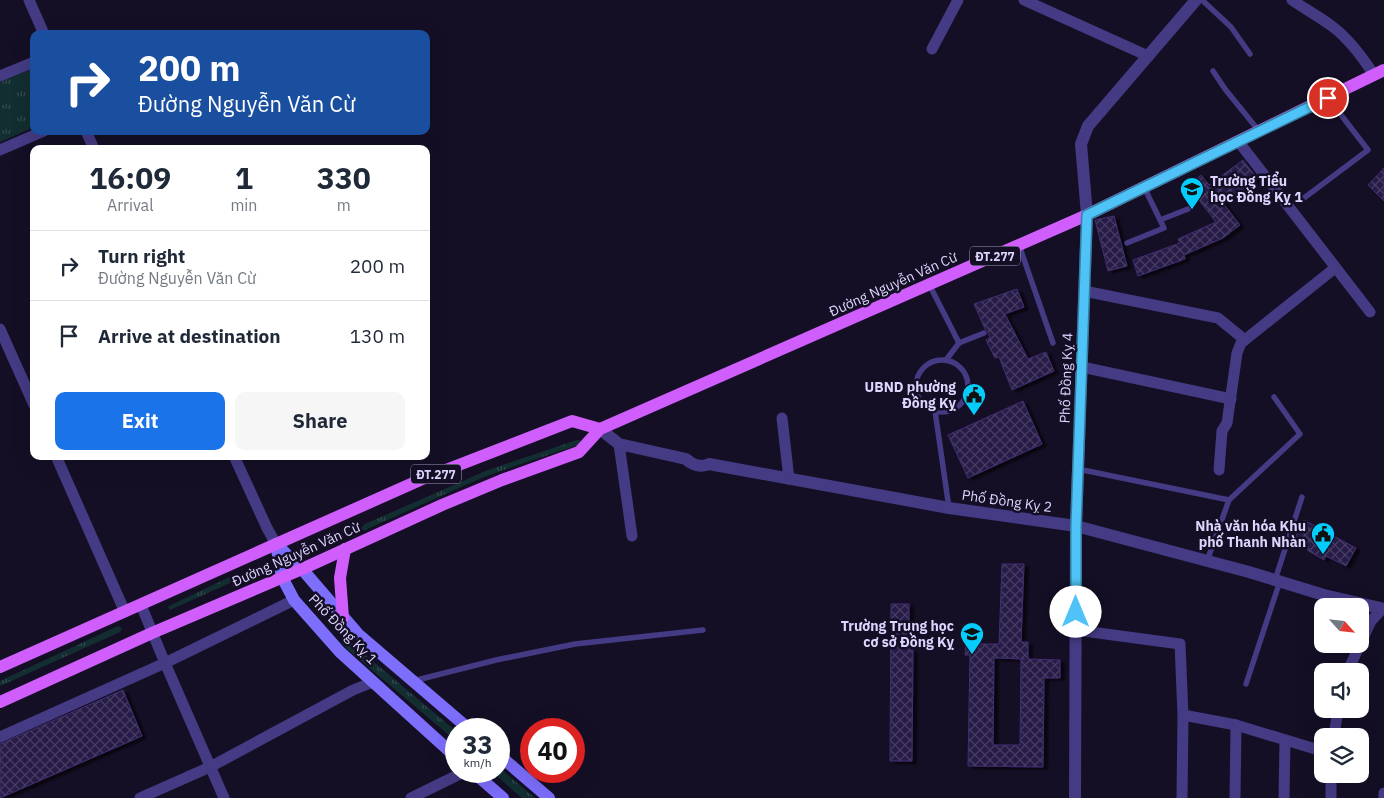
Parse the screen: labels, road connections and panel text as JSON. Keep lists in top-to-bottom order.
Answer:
{
  "streets": {
    "main road": ["ĐT.277", "Đường Nguyễn Văn Cừ", "Phố Đồng Kỵ 1"],
    "street": ["Phố Đồng Kỵ 4", "Phố Đồng Kỵ 2"]
  },
  "crossings": [
    ["Đường Nguyễn Văn Cừ", "Phố Đồng Kỵ 4"],
    ["Đường Nguyễn Văn Cừ", "Phố Đồng Kỵ 2"],
    ["Đường Nguyễn Văn Cừ", "Phố Đồng Kỵ 1"],
    ["Phố Đồng Kỵ 4", "Phố Đồng Kỵ 2"]
  ],
  "places": {
    "school or university": ["Trường Tiểu học Đồng Kỵ 1", "Trường Trung học cơ sở Đồng Kỵ"],
    "public building": ["UBND phường Đồng Kỵ", "Nhà văn hóa Khu phố Thanh Nhàn"]
  },
  "north": "bottom right",
  "page": {
    "turn": ["200 m", "Đường Nguyễn Văn Cừ"],
    "eta": [
      "16:09",
      "Arrival",
      "1",
      "min",
      "330",
      "m"
    ],
    "list": [
      {
        "name": "Turn right",
        "note": "Đường Nguyễn Văn Cừ",
        "value": "200 m"
      },
      {
        "name": "Arrive at destination",
        "value": "130 m"
      }
    ],
    "buttons": ["Exit", "Share"],
    "speed": "33 km/h",
    "limit": "40"
  }
}
